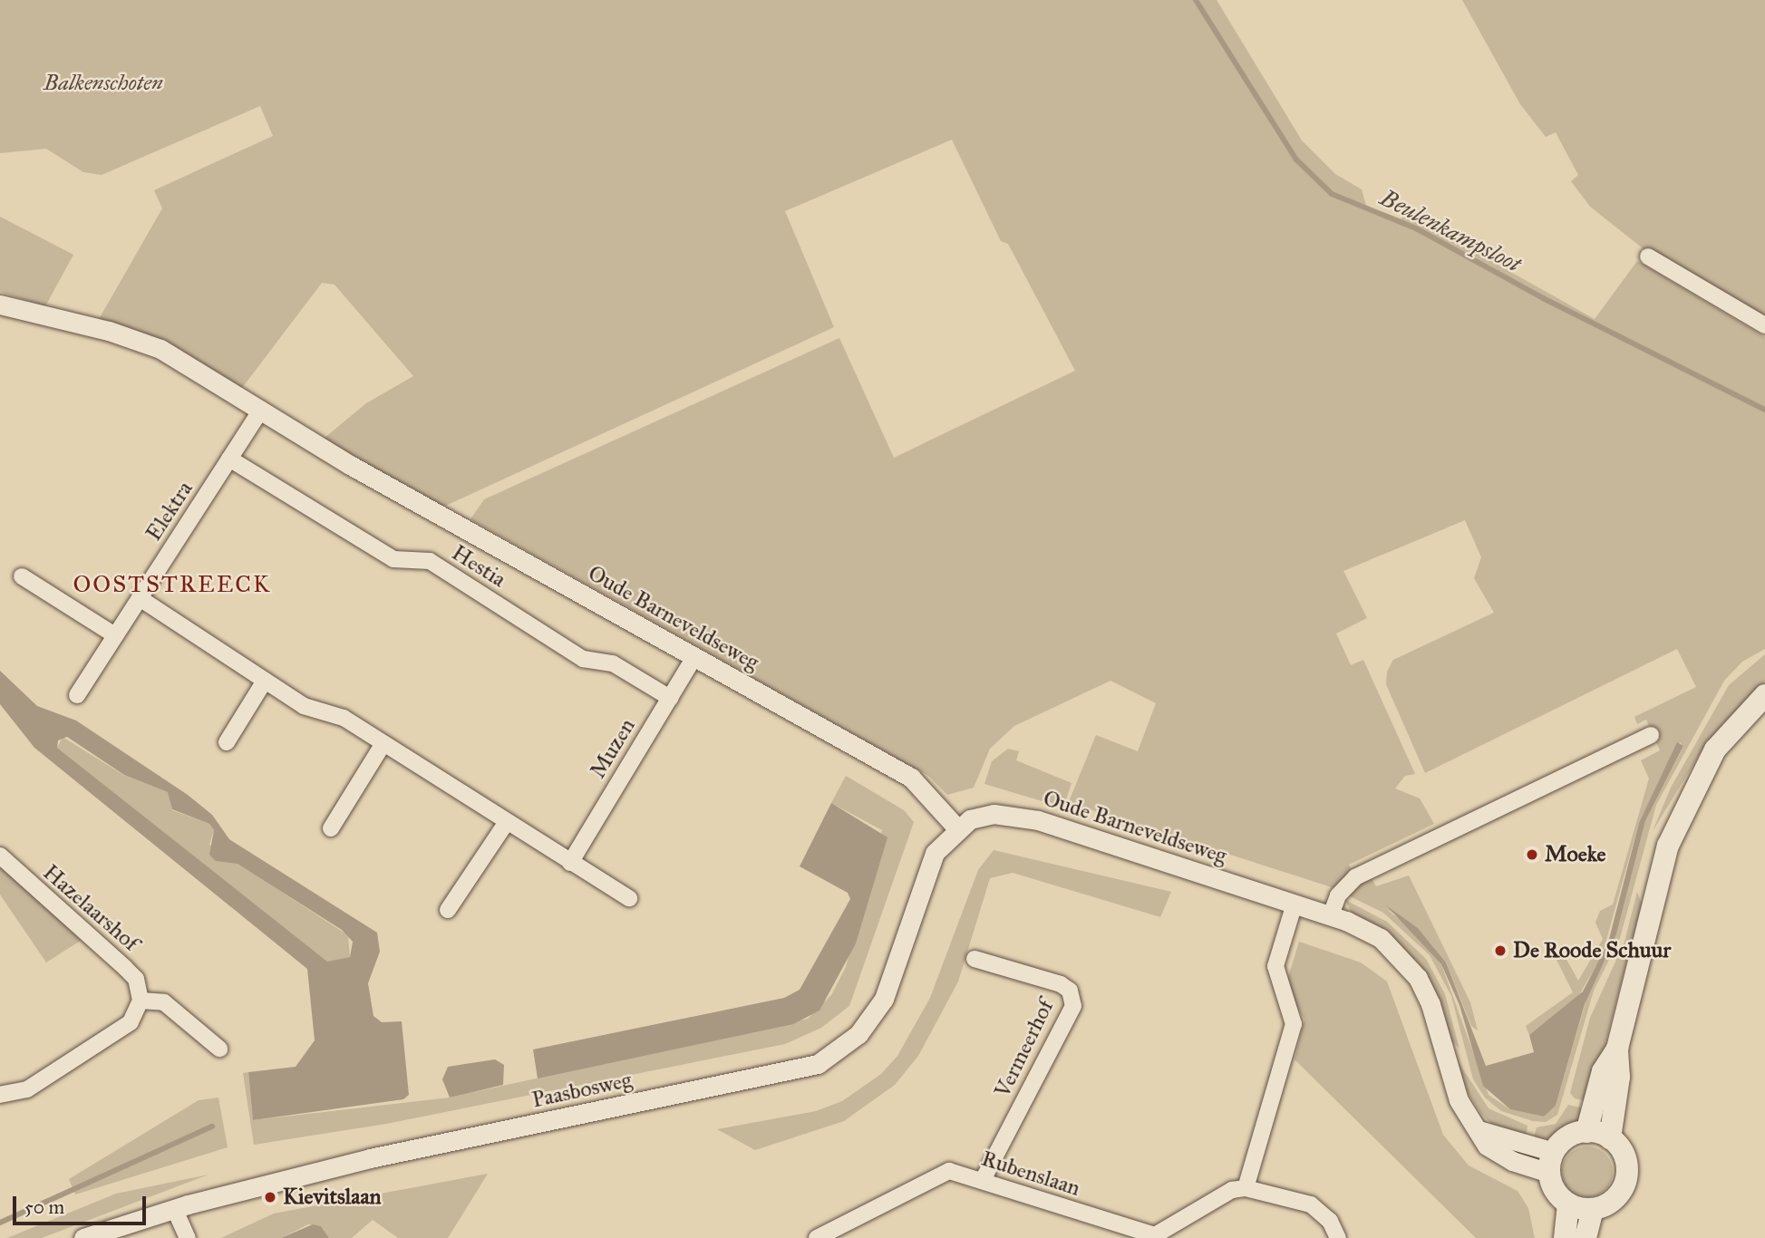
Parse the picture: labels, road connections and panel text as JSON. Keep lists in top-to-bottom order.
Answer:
{
  "streets": {
    "street": [
      "Elektra",
      "Hestia",
      "Oude Barneveldseweg",
      "Muzen",
      "Hazelaarshof",
      "Vermeerhof",
      "Paasbosweg",
      "Rubenslaan"
    ]
  },
  "crossings": [
    ["Elektra", "Hestia"],
    ["Elektra", "Oude Barneveldseweg"],
    ["Hestia", "Muzen"],
    ["Oude Barneveldseweg", "Muzen"],
    ["Oude Barneveldseweg", "Paasbosweg"],
    ["Vermeerhof", "Rubenslaan"]
  ],
  "districts": ["OOSTSTREECK"],
  "water": ["Beulenkampsloot"],
  "parks": ["Balkenschoten"],
  "places": ["Moeke", "De Roode Schuur", "Kievitslaan"],
  "scale_bar": "50 m"
}
